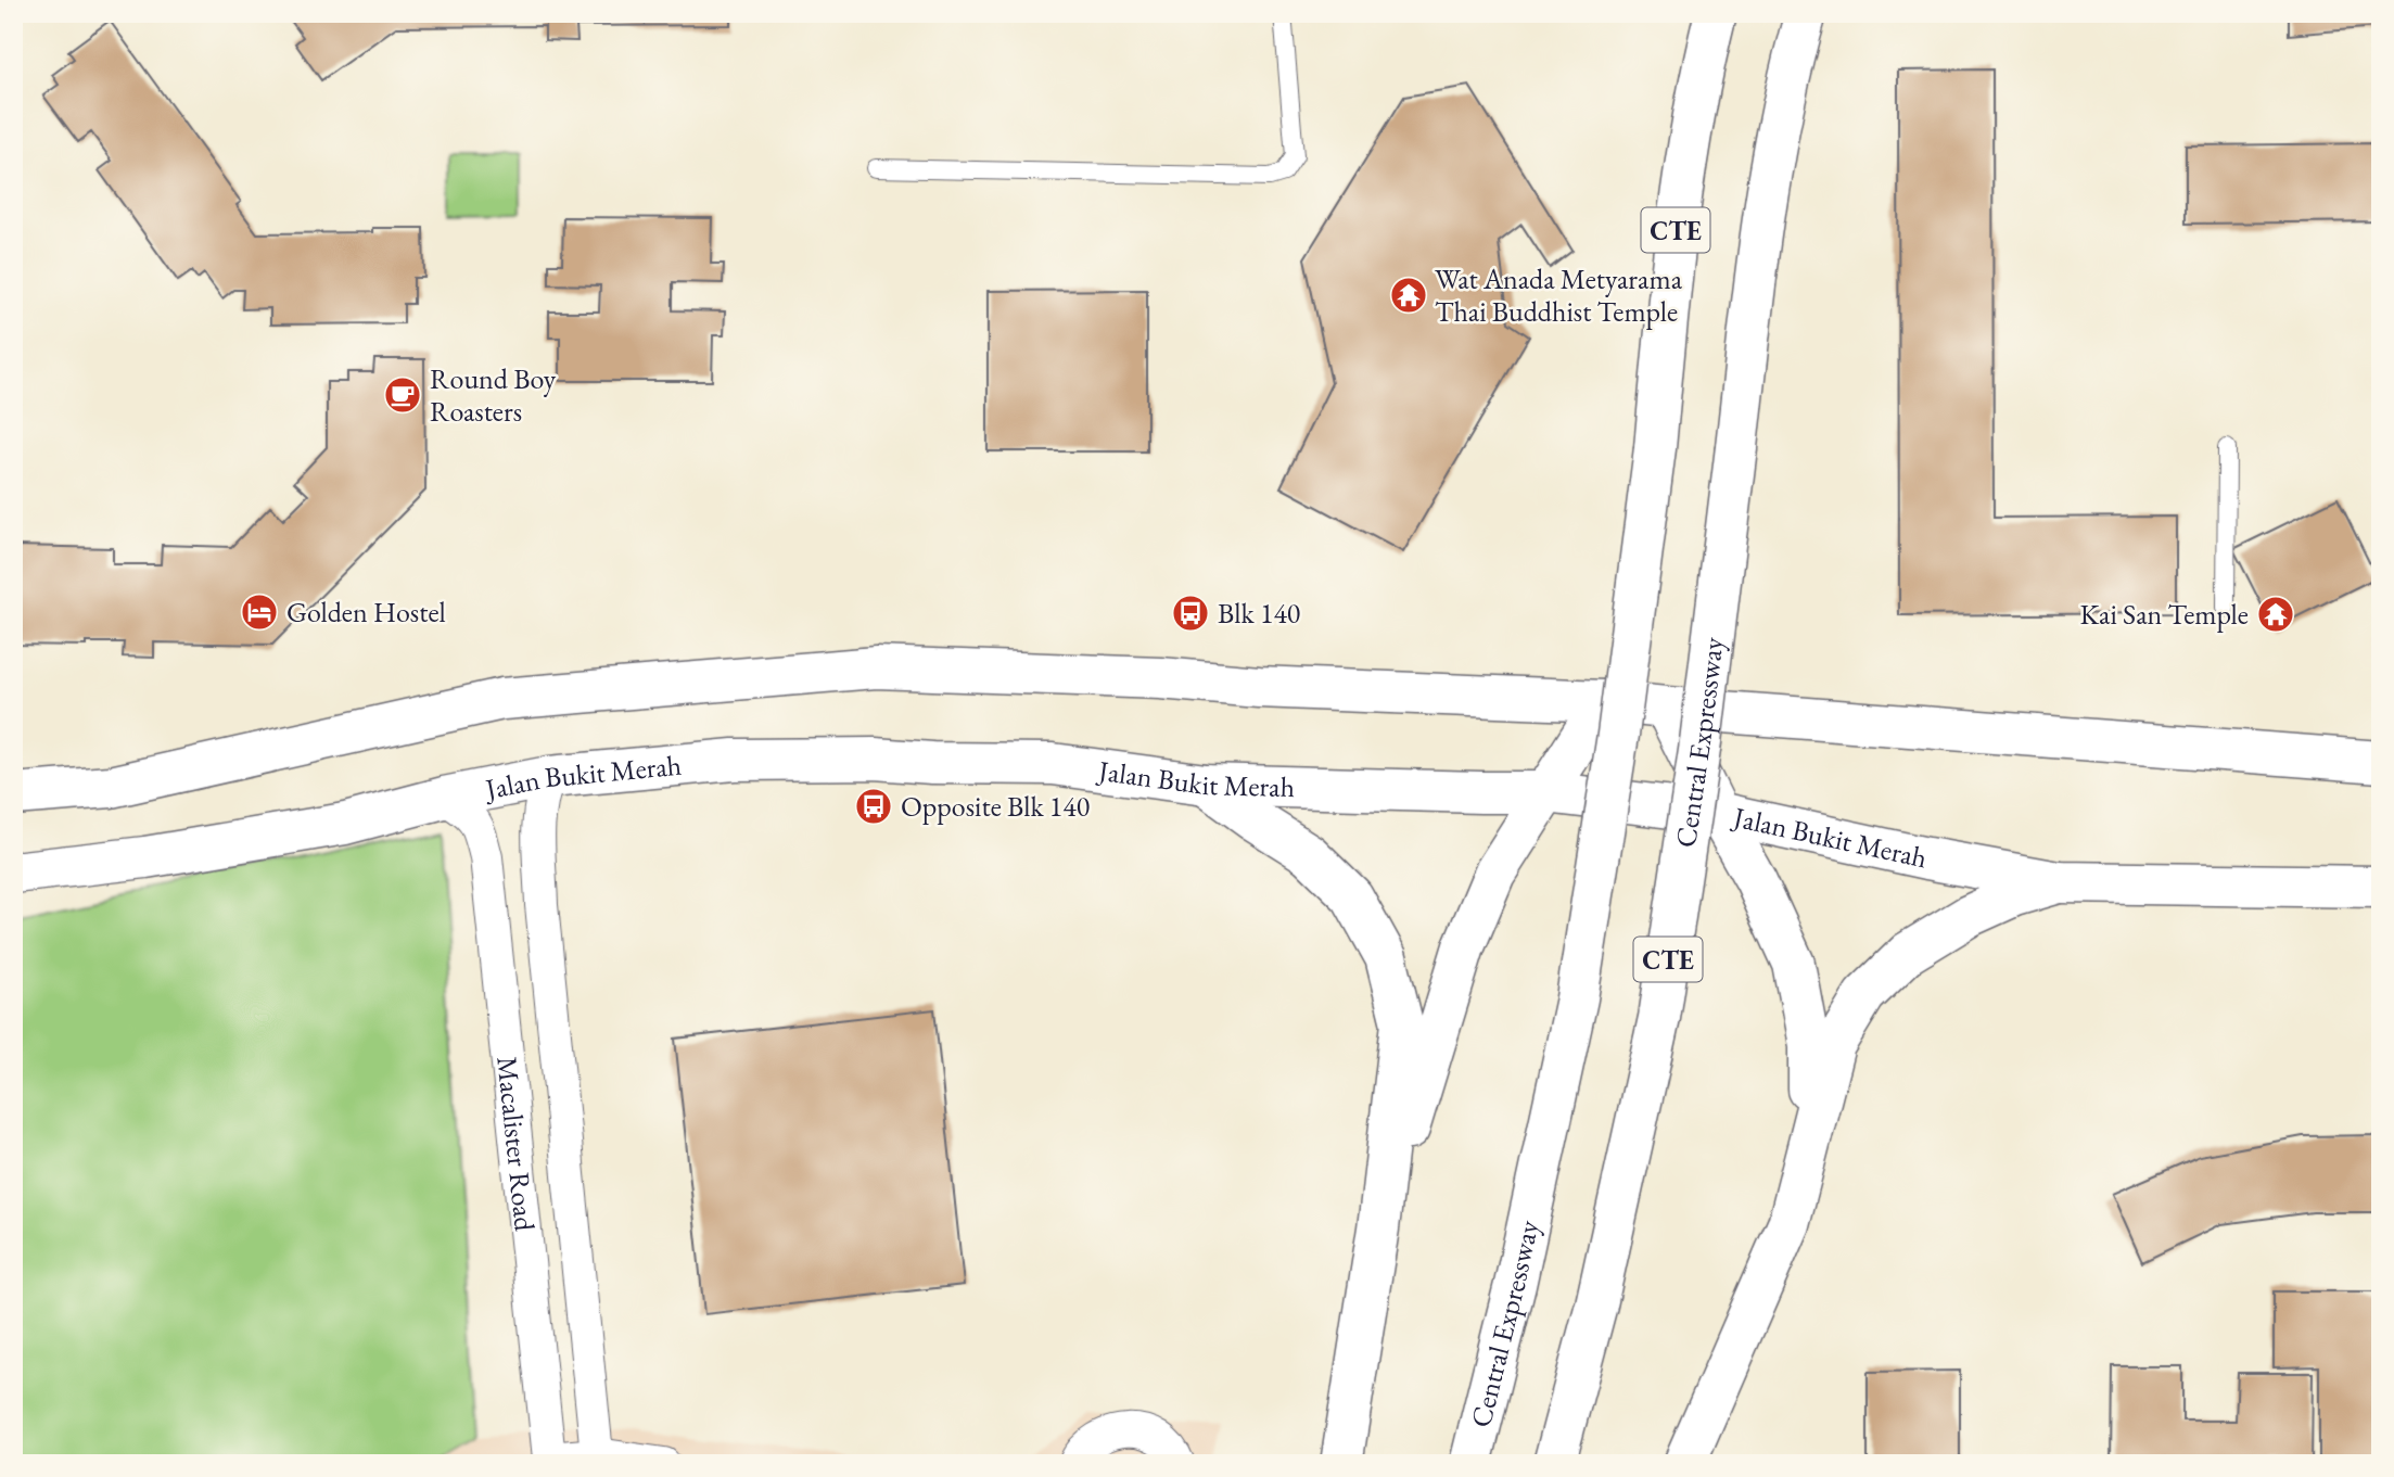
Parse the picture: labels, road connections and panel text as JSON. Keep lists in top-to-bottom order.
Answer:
{
  "streets": {
    "main road": ["CTE", "Central Expressway", "Jalan Bukit Merah"],
    "street": ["Macalister Road"]
  },
  "crossings": [
    ["Jalan Bukit Merah", "Macalister Road"]
  ],
  "places": {
    "temple": ["Wat Anada Metyarama Thai Buddhist Temple", "Kai San Temple"],
    "cafe": ["Round Boy Roasters"],
    "hotel": ["Golden Hostel"],
    "bus stop": ["Blk 140", "Opposite Blk 140"]
  }
}
